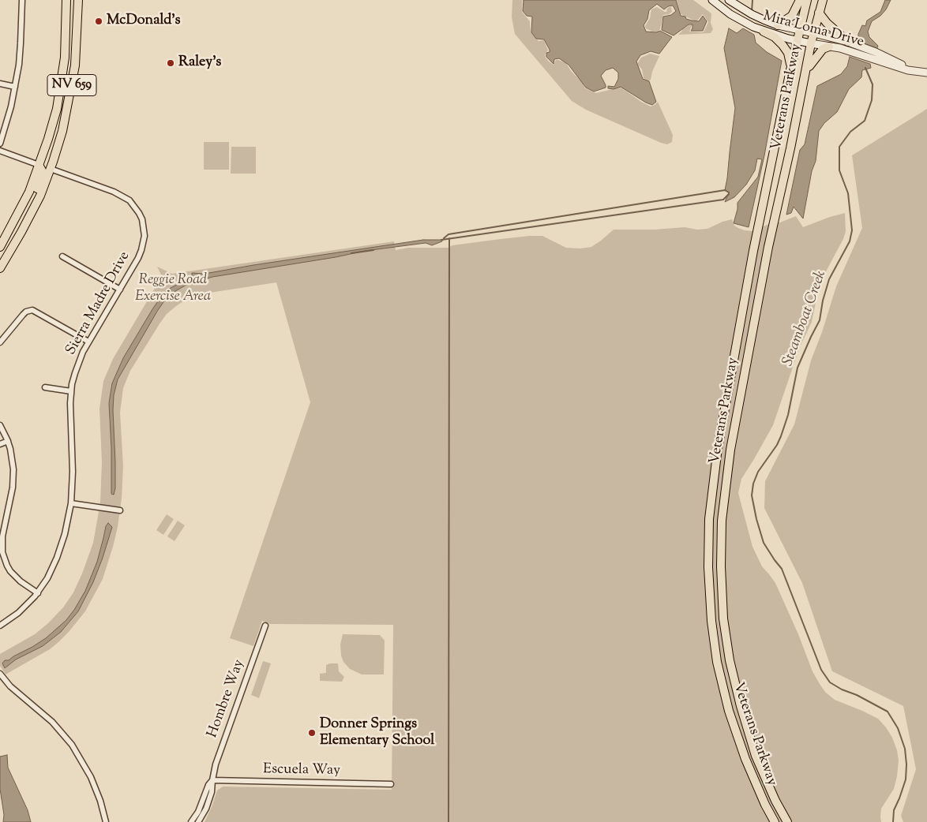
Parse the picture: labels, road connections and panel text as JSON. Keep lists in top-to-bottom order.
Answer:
{
  "streets": {
    "main road": ["NV 659", "Veterans Parkway"],
    "street": [
      "Mira Loma Drive",
      "Sierra Madre Drive",
      "Hombre Way",
      "Escuela Way"
    ]
  },
  "crossings": [
    ["Mira Loma Drive", "Veterans Parkway"],
    ["NV 659", "Sierra Madre Drive"],
    ["Hombre Way", "Escuela Way"]
  ],
  "water": ["Steamboat Creek"],
  "parks": ["Reggie Road Exercise Area"],
  "places": ["McDonald's", "Raley's", "Donner Springs Elementary School"]
}
